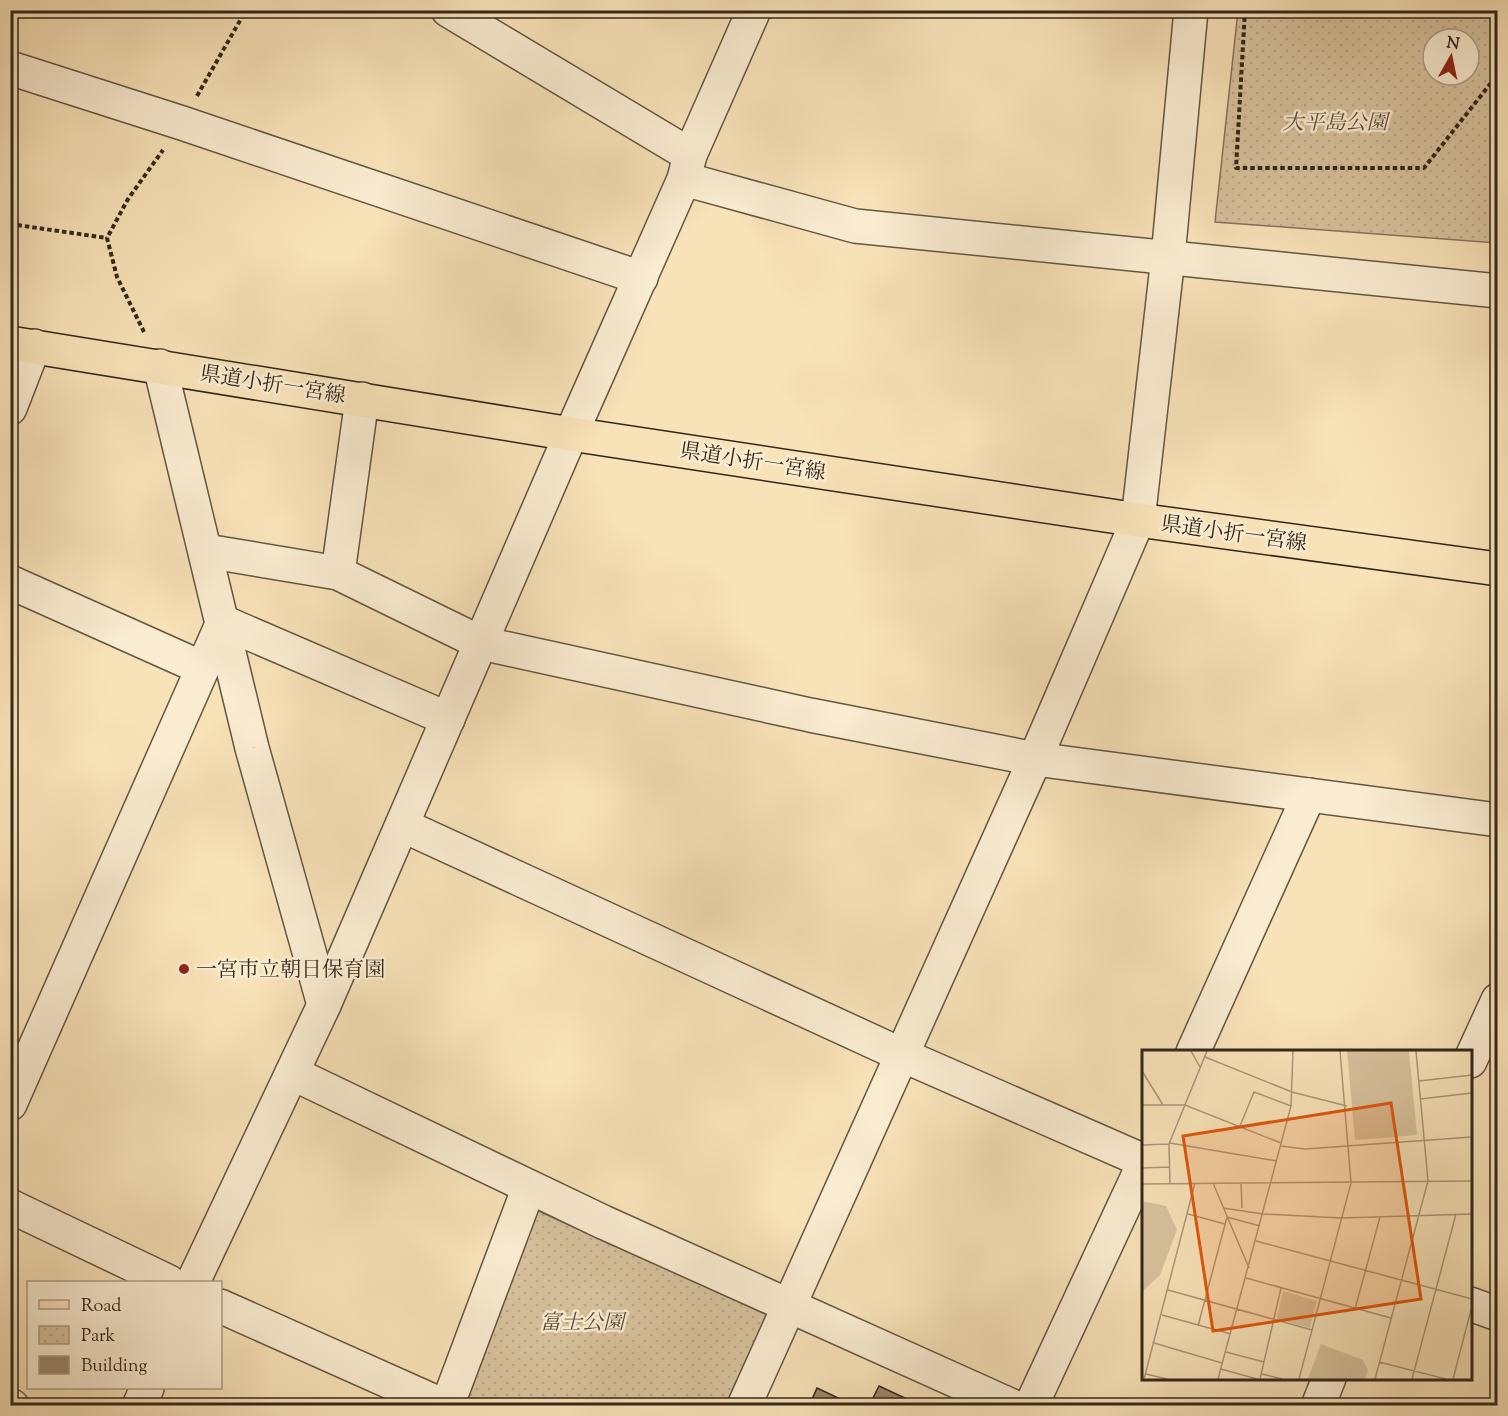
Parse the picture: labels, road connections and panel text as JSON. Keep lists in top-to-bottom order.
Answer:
{
  "streets": {
    "main road": ["県道小折一宮線"]
  },
  "parks": ["大平島公園", "富士公園"],
  "places": ["一宮市立朝日保育園"],
  "legend": ["Road", "Park", "Building"],
  "north": "top"
}
